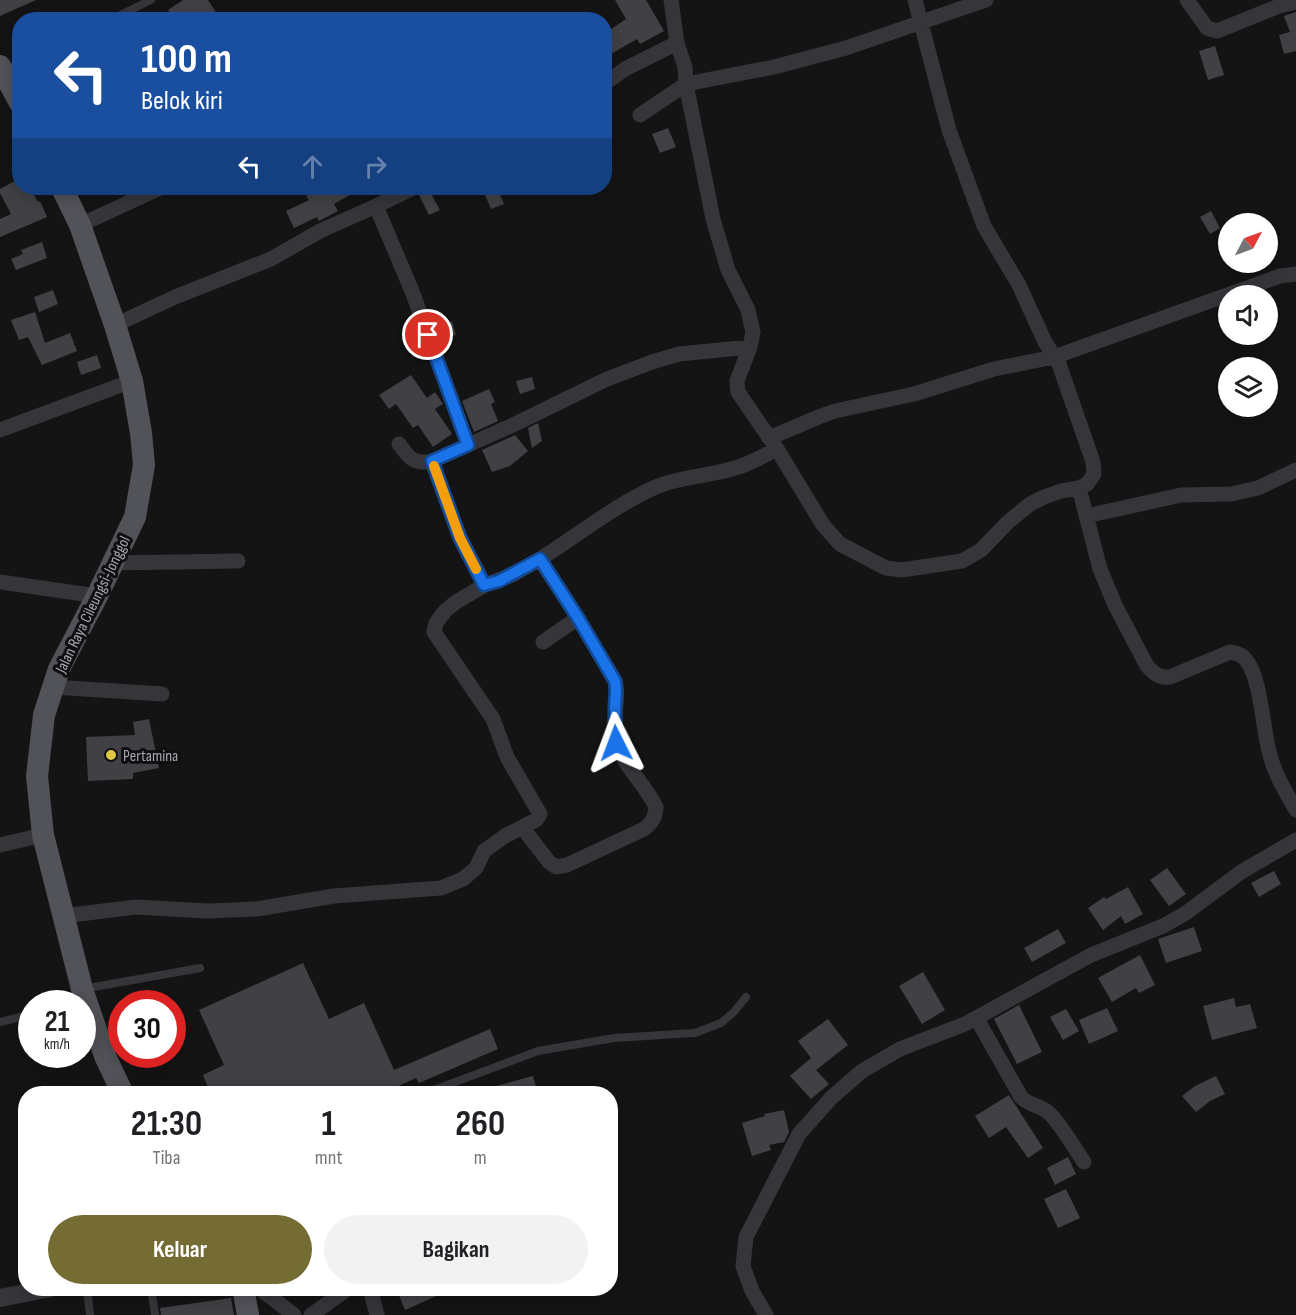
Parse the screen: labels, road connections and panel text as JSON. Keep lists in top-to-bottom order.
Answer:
{
  "streets": {
    "main road": ["Jalan Raya Cileungsi-Jonggol"]
  },
  "places": ["Pertamina"],
  "north": "top right",
  "page": {
    "turn": ["100 m", "Belok kiri"],
    "speed": "21 km/h",
    "limit": "30",
    "eta": [
      "21:30",
      "Tiba",
      "1",
      "mnt",
      "260",
      "m"
    ],
    "buttons": ["Keluar", "Bagikan"]
  }
}
